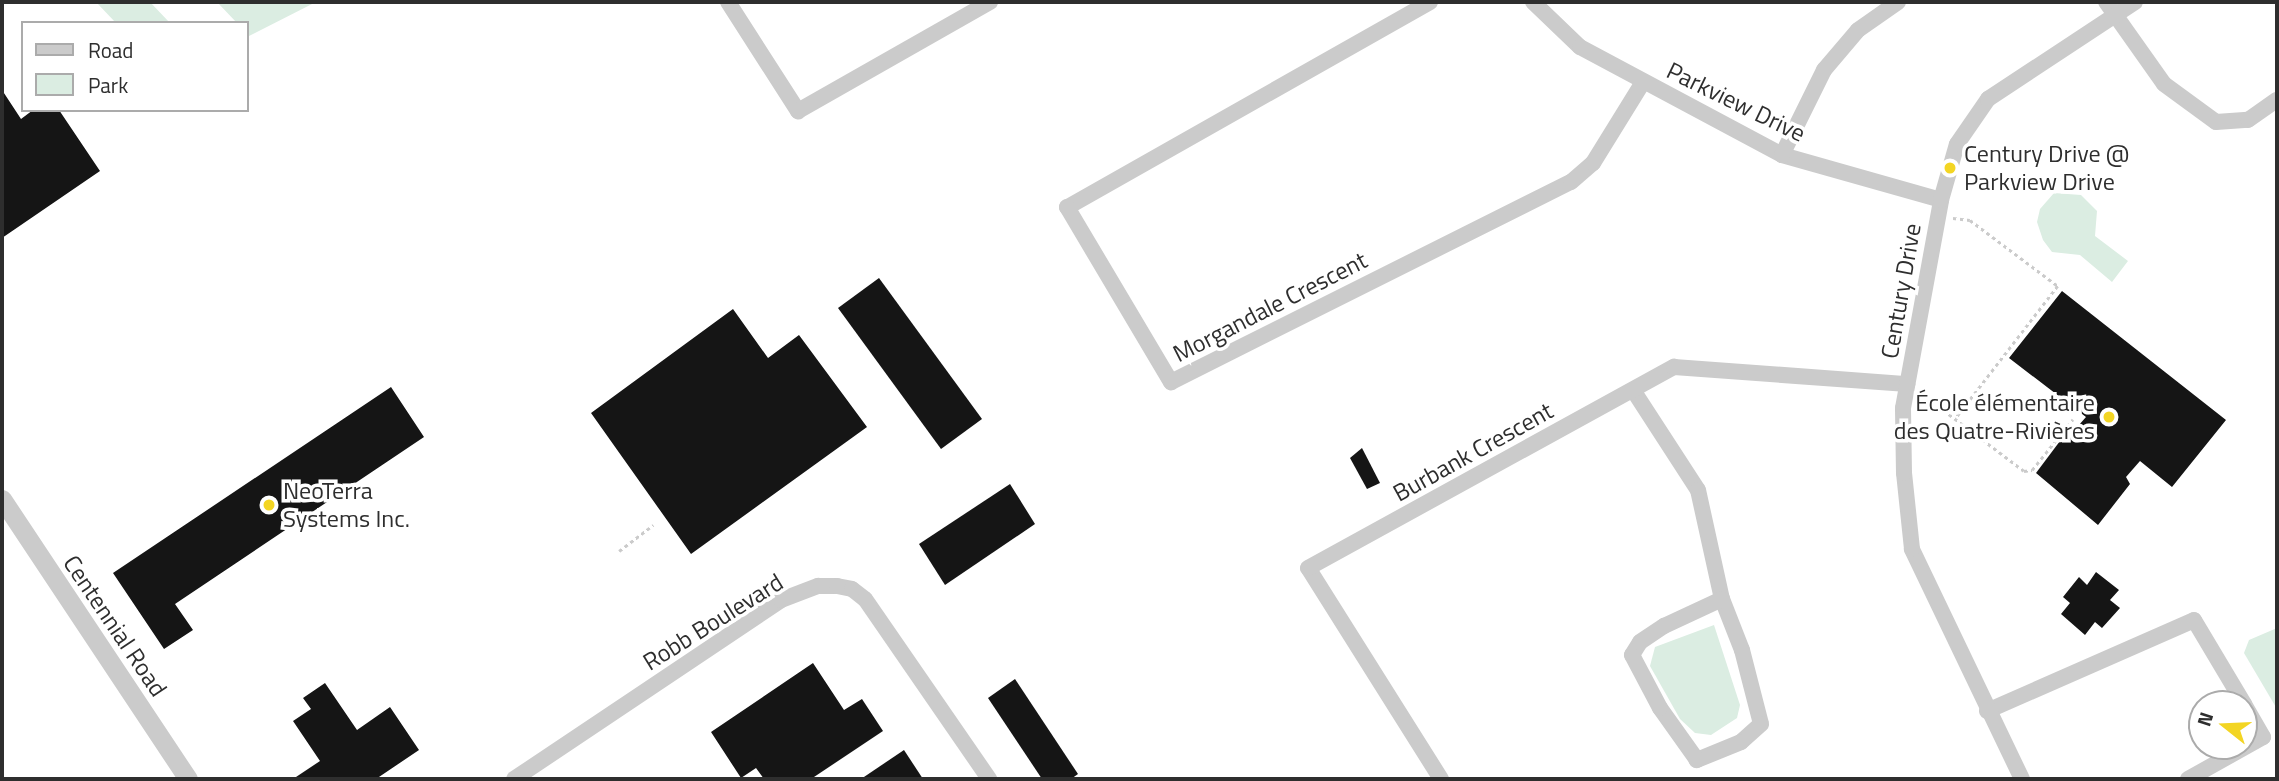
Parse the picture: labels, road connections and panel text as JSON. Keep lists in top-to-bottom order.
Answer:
{
  "streets": {
    "street": [
      "Parkview Drive",
      "Century Drive",
      "Morgandale Crescent",
      "Burbank Crescent",
      "Robb Boulevard",
      "Centennial Road"
    ]
  },
  "crossings": [
    ["Parkview Drive", "Century Drive"],
    ["Parkview Drive", "Morgandale Crescent"],
    ["Century Drive", "Burbank Crescent"]
  ],
  "places": ["Century Drive @ Parkview Drive", "École élémentaire des Quatre-Rivières", "NeoTerra Systems Inc."],
  "legend": ["Road", "Park"],
  "north": "left"
}
